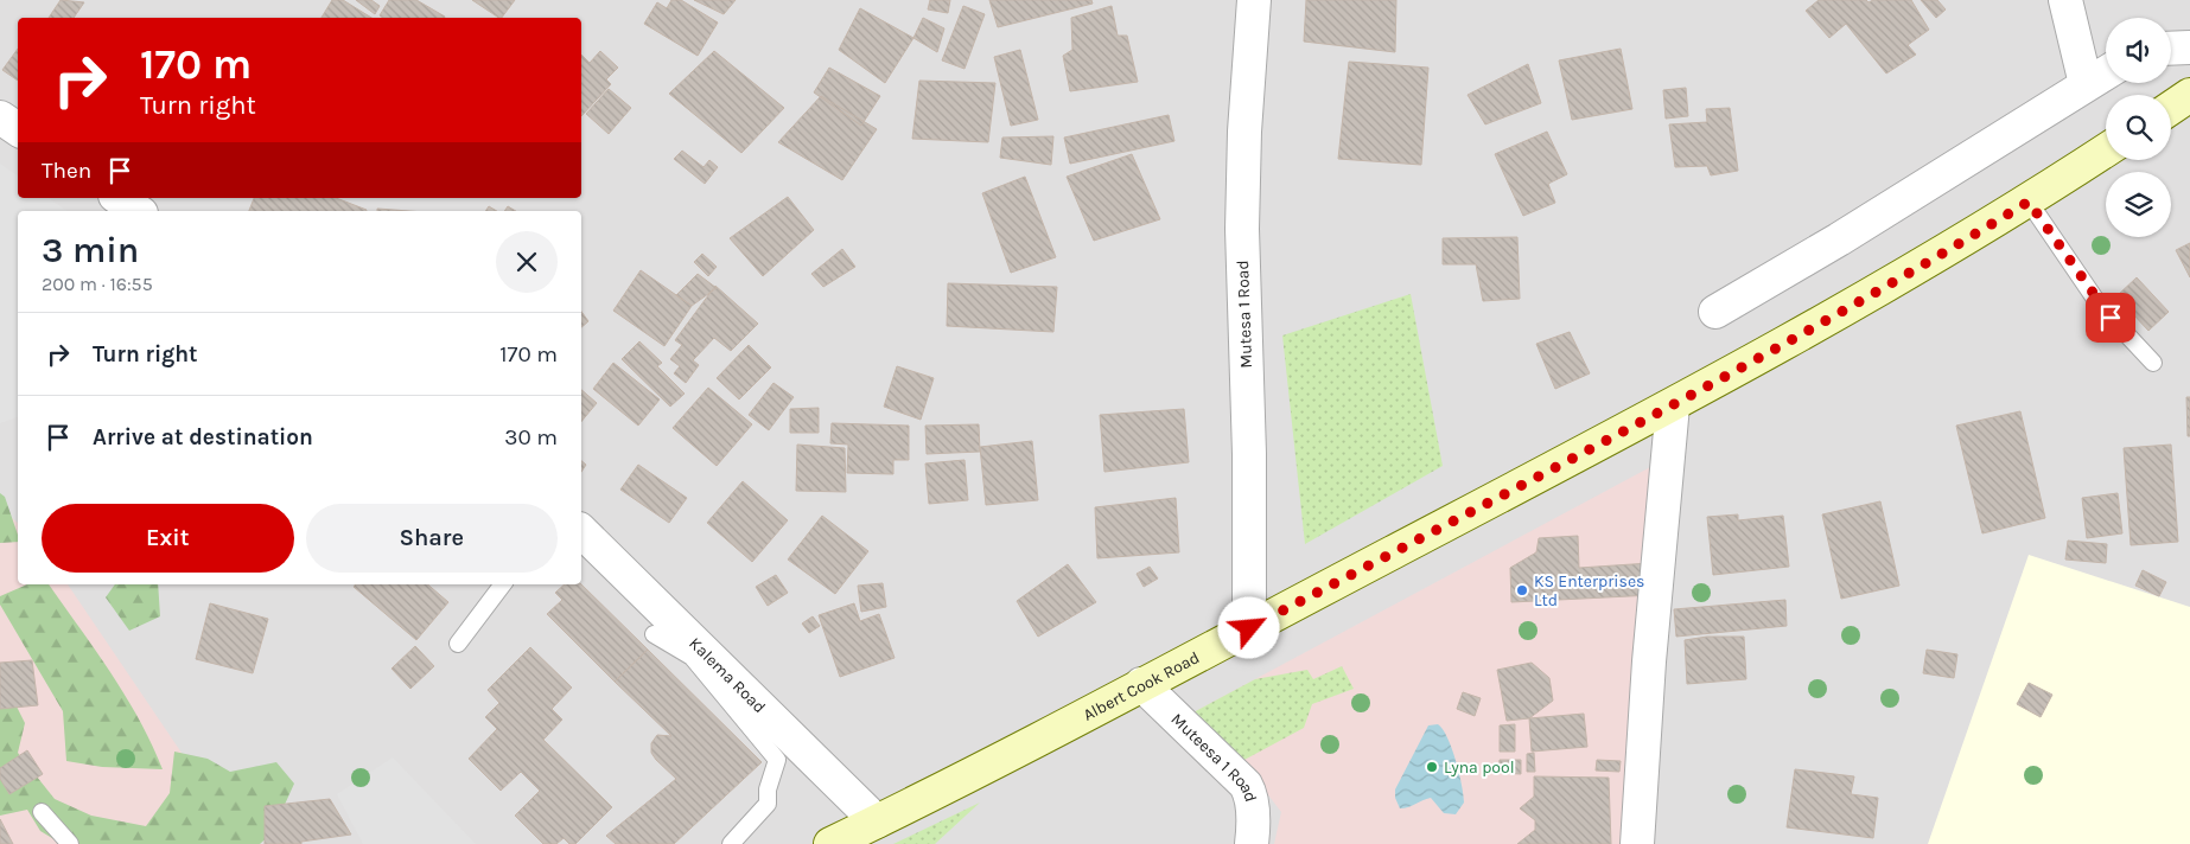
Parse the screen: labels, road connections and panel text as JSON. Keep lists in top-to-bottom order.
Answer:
{
  "streets": {
    "main road": ["Albert Cook Road"],
    "street": ["Mutesa 1 Road", "Kalema Road", "Muteesa 1 Road"]
  },
  "crossings": [
    ["Mutesa 1 Road", "Albert Cook Road"],
    ["Kalema Road", "Albert Cook Road"],
    ["Albert Cook Road", "Muteesa 1 Road"]
  ],
  "places": ["KS Enterprises Ltd", "Lyna pool"],
  "page": {
    "turn": ["170 m", "Turn right"],
    "then": "Then",
    "heading": ["3 min", "200 m · 16:55"],
    "list": [
      {
        "name": "Turn right",
        "value": "170 m"
      },
      {
        "name": "Arrive at destination",
        "value": "30 m"
      }
    ],
    "buttons": ["Exit", "Share"]
  }
}
